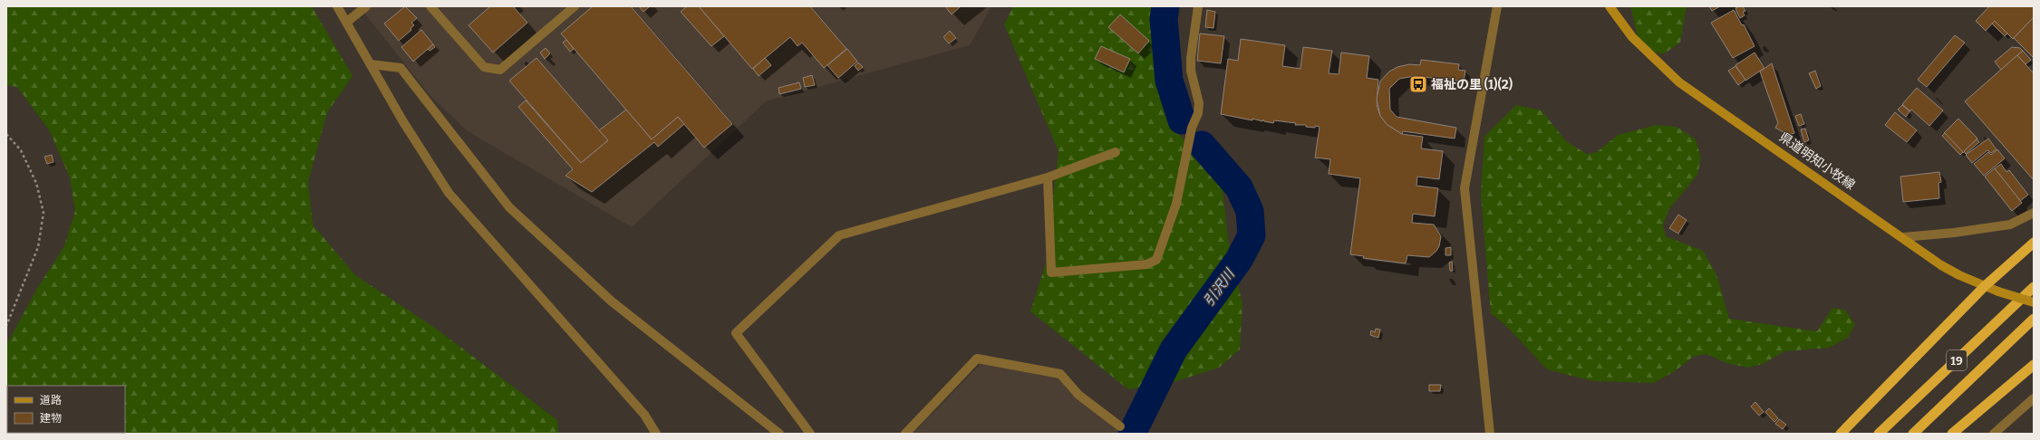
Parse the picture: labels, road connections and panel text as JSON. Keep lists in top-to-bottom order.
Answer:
{
  "streets": {
    "highway": ["19"],
    "main road": ["県道明知小牧線"]
  },
  "water": ["引沢川"],
  "places": {
    "bus stop": ["福祉の里 (1)(2)"]
  },
  "legend": ["道路", "建物"]
}
